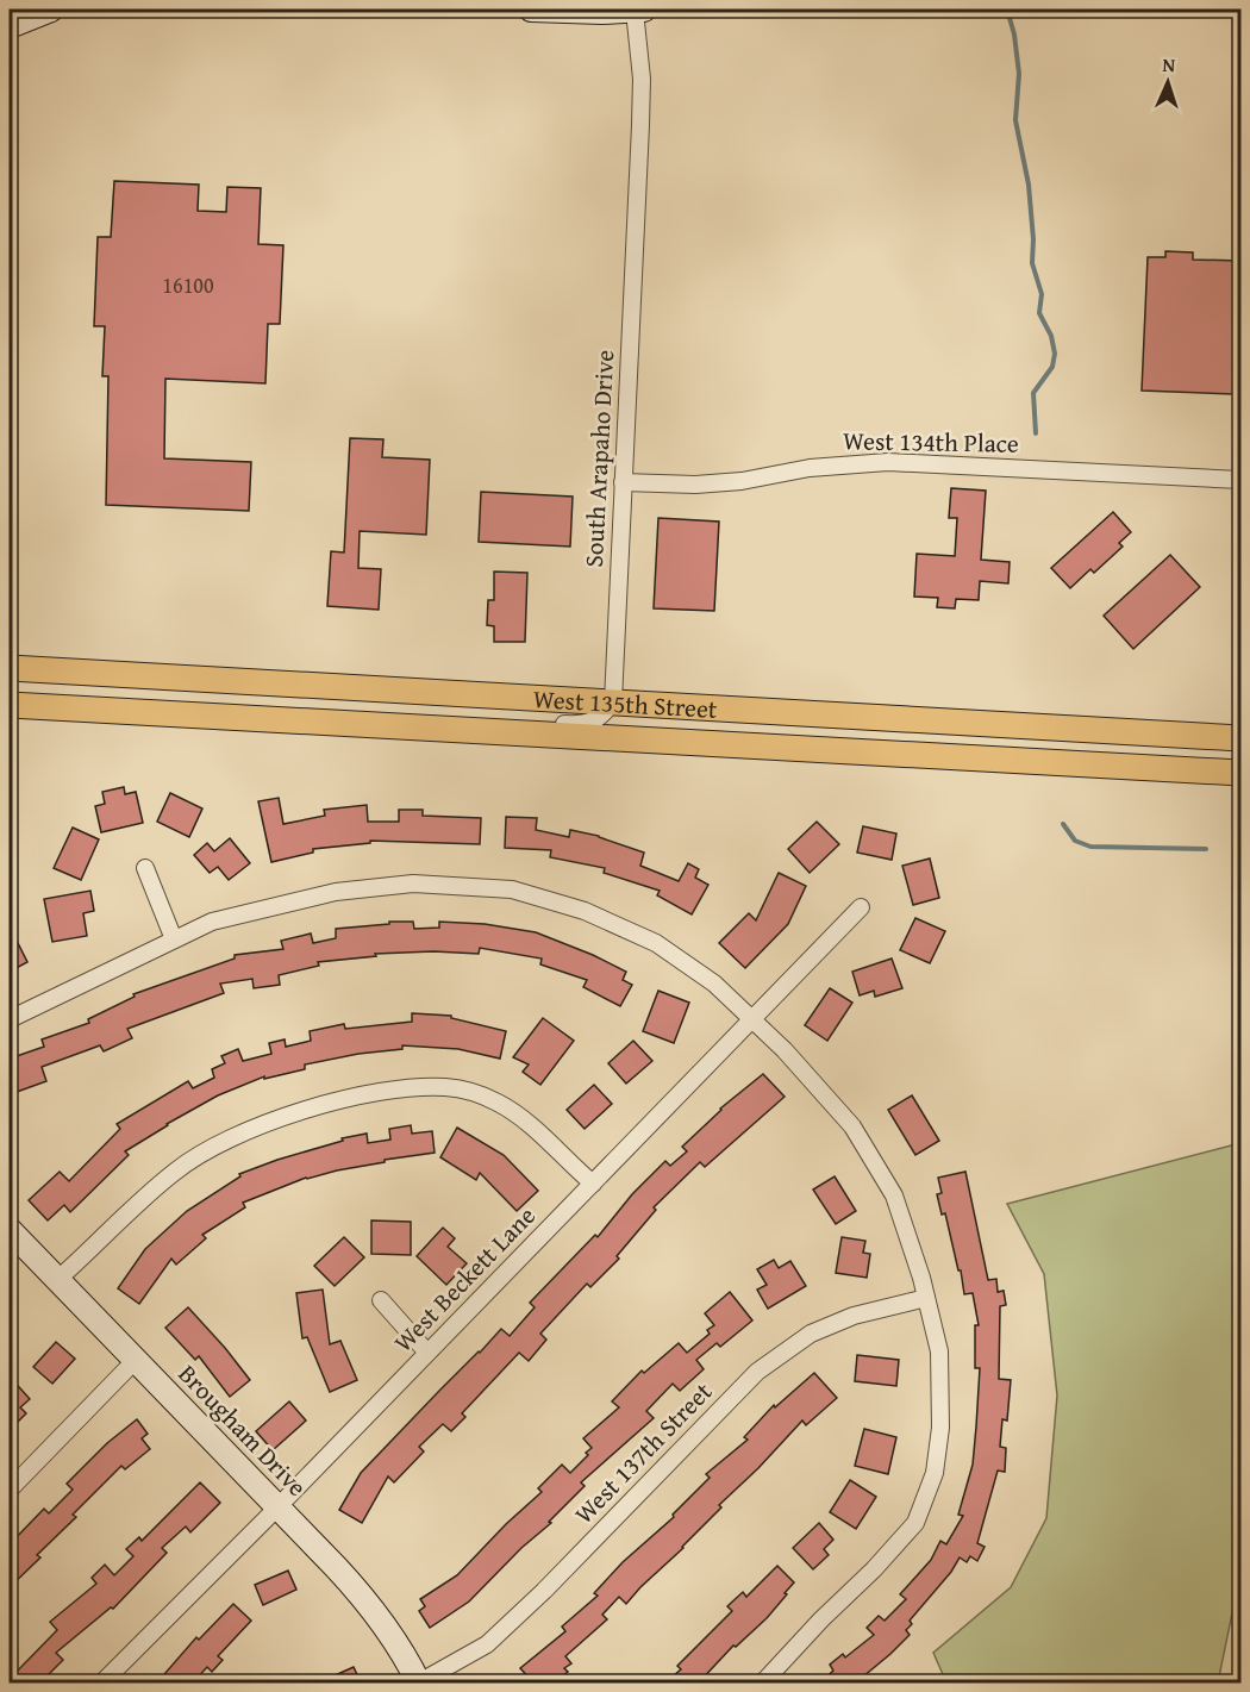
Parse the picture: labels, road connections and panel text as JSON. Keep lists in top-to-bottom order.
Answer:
{
  "streets": {
    "main road": ["West 135th Street"],
    "street": [
      "West 134th Place",
      "South Arapaho Drive",
      "West Beckett Lane",
      "Brougham Drive",
      "West 137th Street"
    ]
  },
  "crossings": [
    ["West 134th Place", "South Arapaho Drive"],
    ["South Arapaho Drive", "West 135th Street"],
    ["West Beckett Lane", "Brougham Drive"],
    ["Brougham Drive", "West 137th Street"]
  ],
  "house_numbers": ["16100"],
  "north": "top"
}
